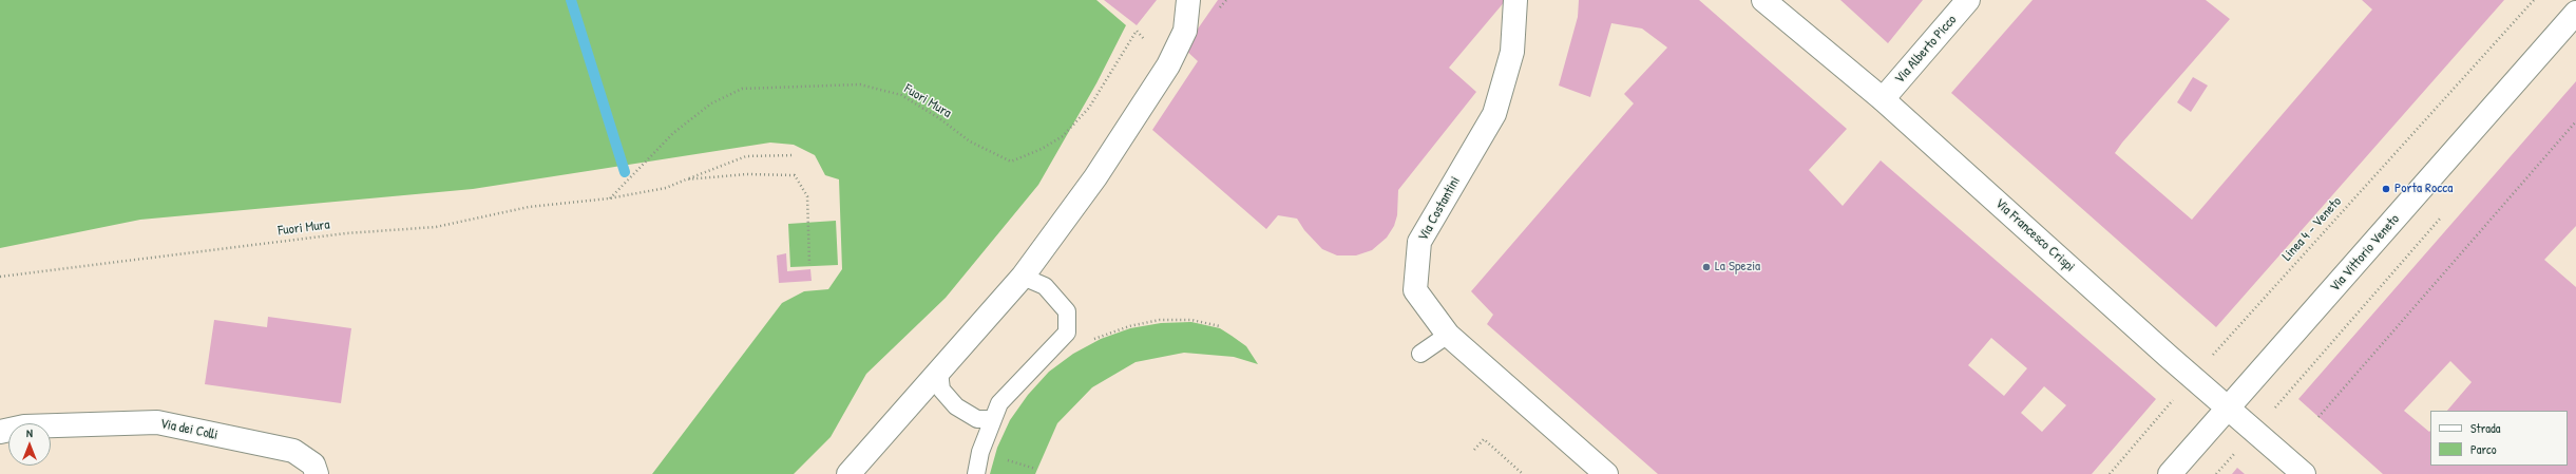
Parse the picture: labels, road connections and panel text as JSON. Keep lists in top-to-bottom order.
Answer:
{
  "streets": {
    "street": [
      "Via Alberto Picco",
      "Via Costantini",
      "Via Francesco Crispi",
      "Via Vittorio Veneto",
      "Via dei Colli"
    ],
    "path": ["Fuori Mura", "Linea 4 - Veneto"]
  },
  "crossings": [
    ["Via Alberto Picco", "Via Francesco Crispi"],
    ["Linea 4 - Veneto", "Via Francesco Crispi"],
    ["Via Francesco Crispi", "Via Vittorio Veneto"]
  ],
  "places": ["Porta Rocca", "La Spezia"],
  "legend": ["Strada", "Parco"],
  "north": "top"
}
